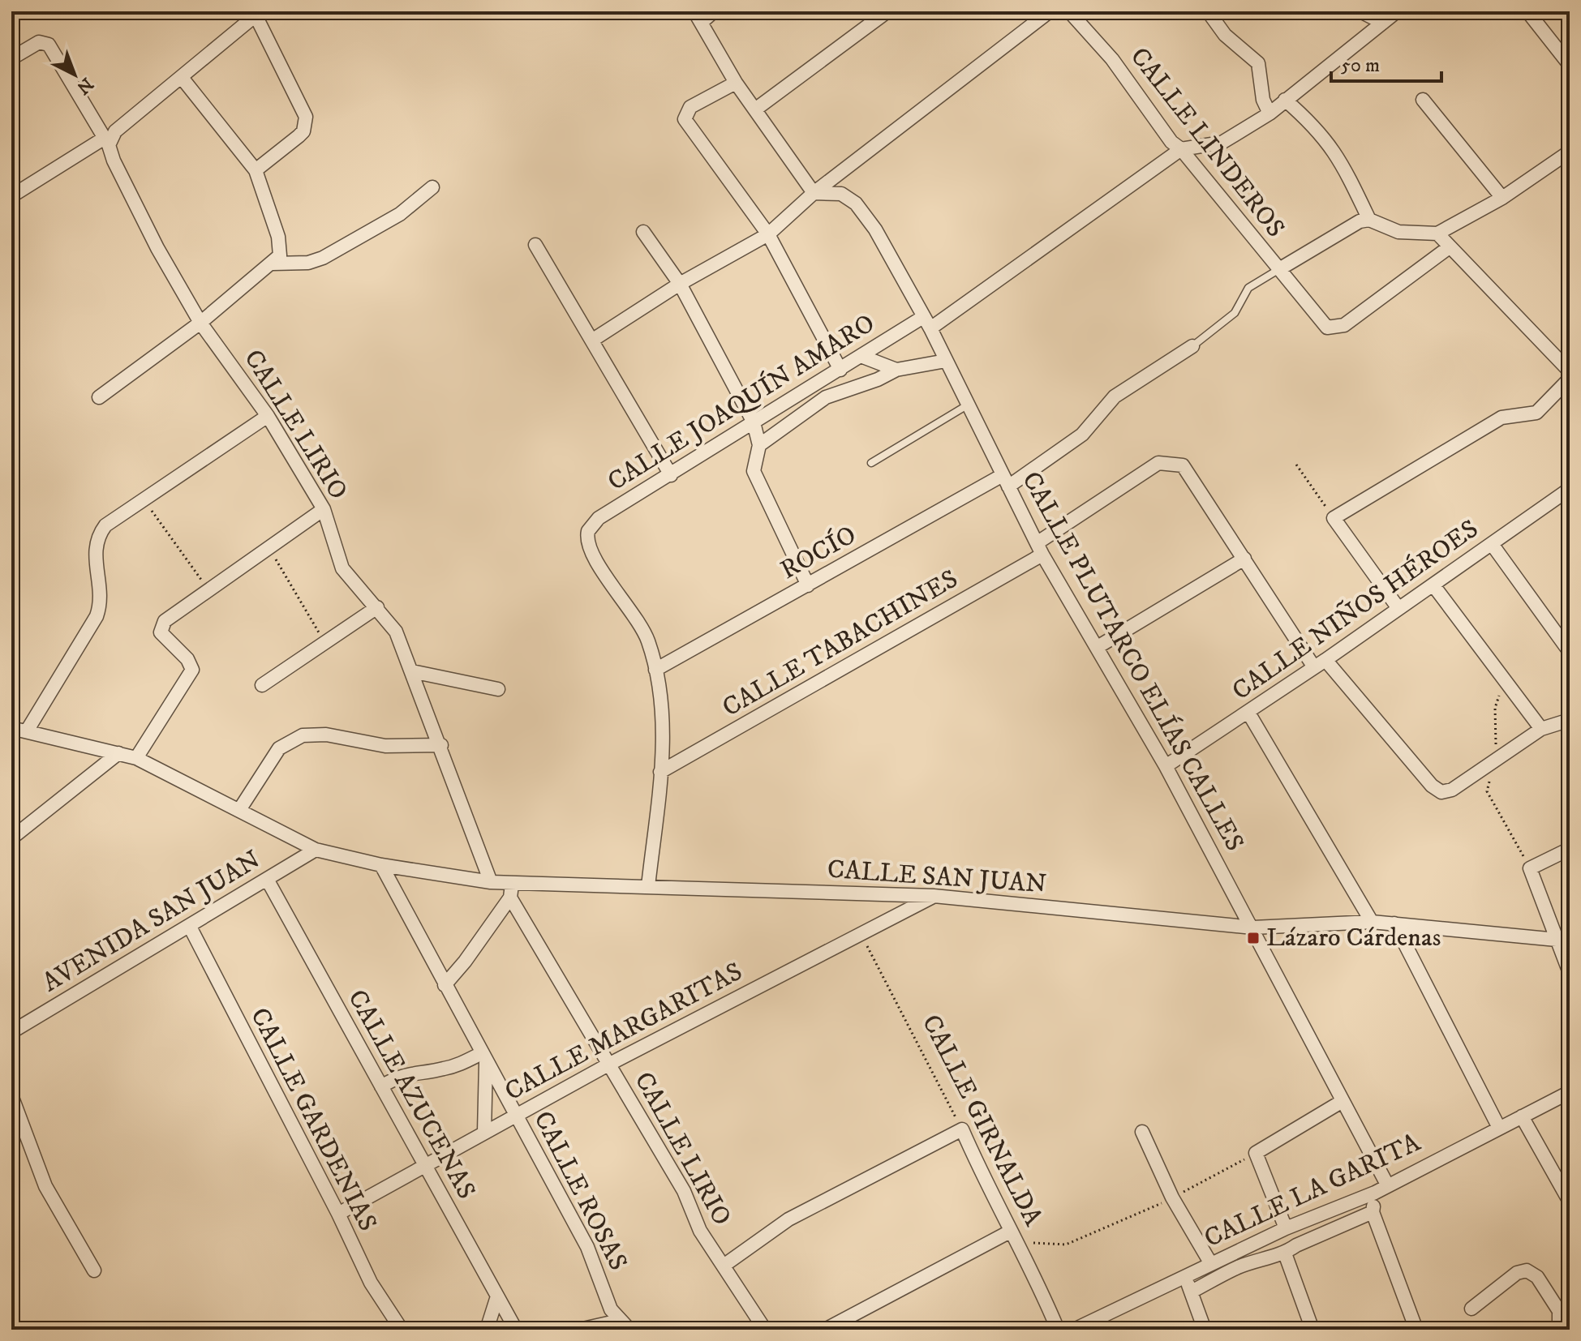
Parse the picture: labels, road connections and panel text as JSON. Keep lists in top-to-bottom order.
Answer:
{
  "streets": {
    "street": [
      "CALLE LINDEROS",
      "CALLE JOAQUÍN AMARO",
      "CALLE LIRIO",
      "ROCÍO",
      "CALLE NIÑOS HÉROES",
      "CALLE TABACHINES",
      "CALLE PLUTARCO ELÍAS CALLES",
      "CALLE SAN JUAN",
      "AVENIDA SAN JUAN",
      "CALLE MARGARITAS",
      "CALLE AZUCENAS",
      "CALLE GARDENIAS",
      "CALLE GIRNALDA",
      "CALLE ROSAS",
      "CALLE LA GARITA"
    ]
  },
  "crossings": [
    ["CALLE LINDEROS", "CALLE JOAQUÍN AMARO"],
    ["CALLE JOAQUÍN AMARO", "ROCÍO"],
    ["CALLE JOAQUÍN AMARO", "CALLE PLUTARCO ELÍAS CALLES"],
    ["CALLE LIRIO", "CALLE SAN JUAN"],
    ["CALLE LIRIO", "CALLE MARGARITAS"],
    ["ROCÍO", "CALLE PLUTARCO ELÍAS CALLES"],
    ["CALLE NIÑOS HÉROES", "CALLE PLUTARCO ELÍAS CALLES"],
    ["CALLE TABACHINES", "CALLE PLUTARCO ELÍAS CALLES"],
    ["CALLE PLUTARCO ELÍAS CALLES", "CALLE SAN JUAN"],
    ["CALLE PLUTARCO ELÍAS CALLES", "CALLE LA GARITA"],
    ["CALLE SAN JUAN", "AVENIDA SAN JUAN"],
    ["CALLE SAN JUAN", "CALLE MARGARITAS"],
    ["CALLE SAN JUAN", "CALLE ROSAS"],
    ["AVENIDA SAN JUAN", "CALLE AZUCENAS"],
    ["AVENIDA SAN JUAN", "CALLE GARDENIAS"],
    ["CALLE MARGARITAS", "CALLE AZUCENAS"],
    ["CALLE MARGARITAS", "CALLE GARDENIAS"],
    ["CALLE MARGARITAS", "CALLE GIRNALDA"],
    ["CALLE MARGARITAS", "CALLE ROSAS"]
  ],
  "places": {
    "transit": ["Lázaro Cárdenas"]
  },
  "scale_bar": "50 m",
  "north": "bottom right"
}
